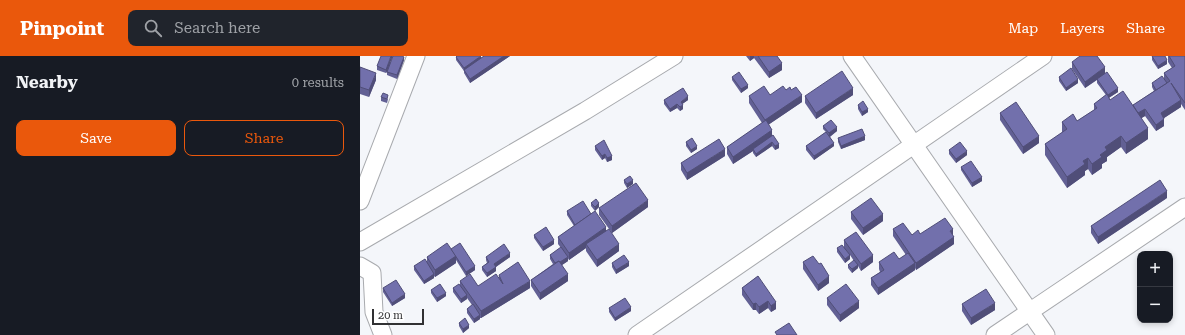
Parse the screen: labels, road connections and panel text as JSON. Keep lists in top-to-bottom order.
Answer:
{
  "scale_bar": "20 m",
  "page": {
    "header": "Pinpoint",
    "search": "Search here",
    "nav": ["Map", "Layers", "Share"],
    "heading": ["Nearby", "0 results"],
    "buttons": ["Save", "Share"],
    "map_buttons": ["+", "−"],
    "scale": "20 m"
  }
}
